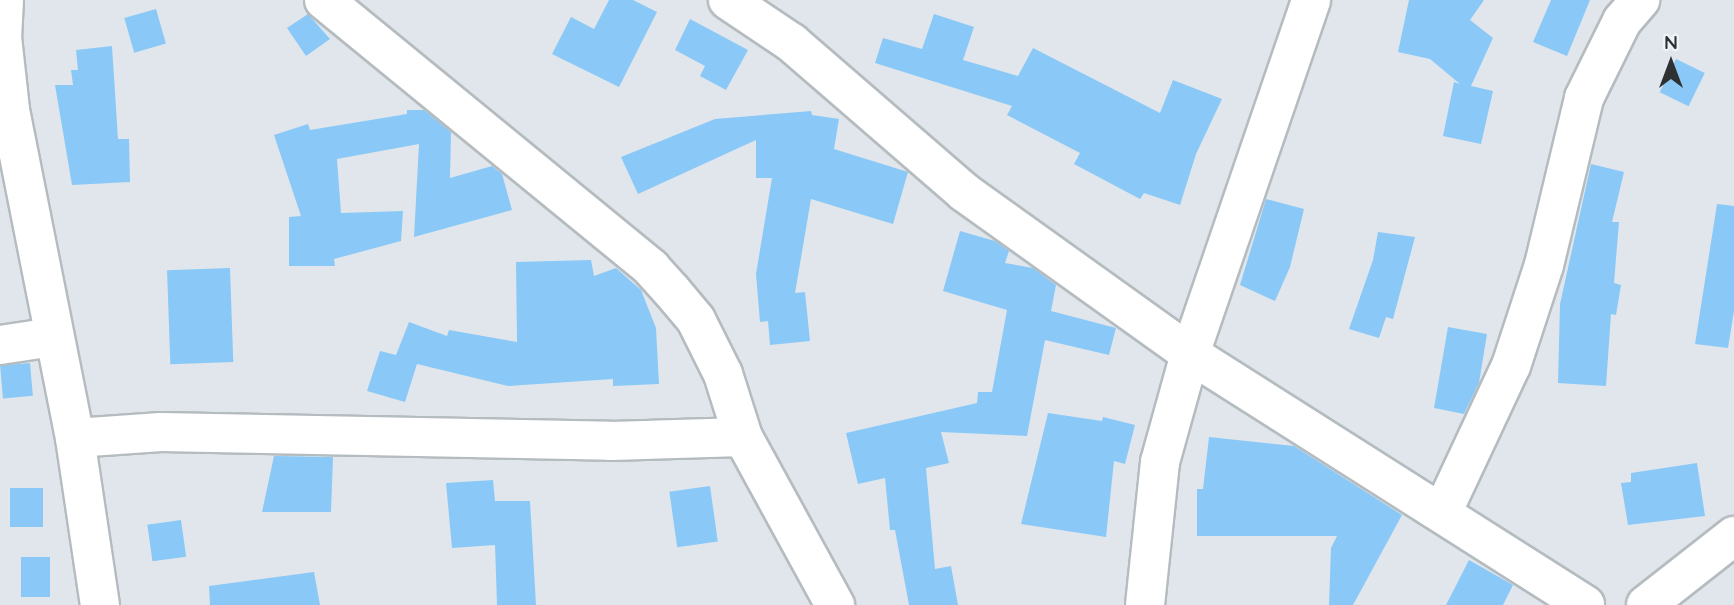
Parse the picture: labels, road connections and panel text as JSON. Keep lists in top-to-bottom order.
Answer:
{
  "north": "top"
}
